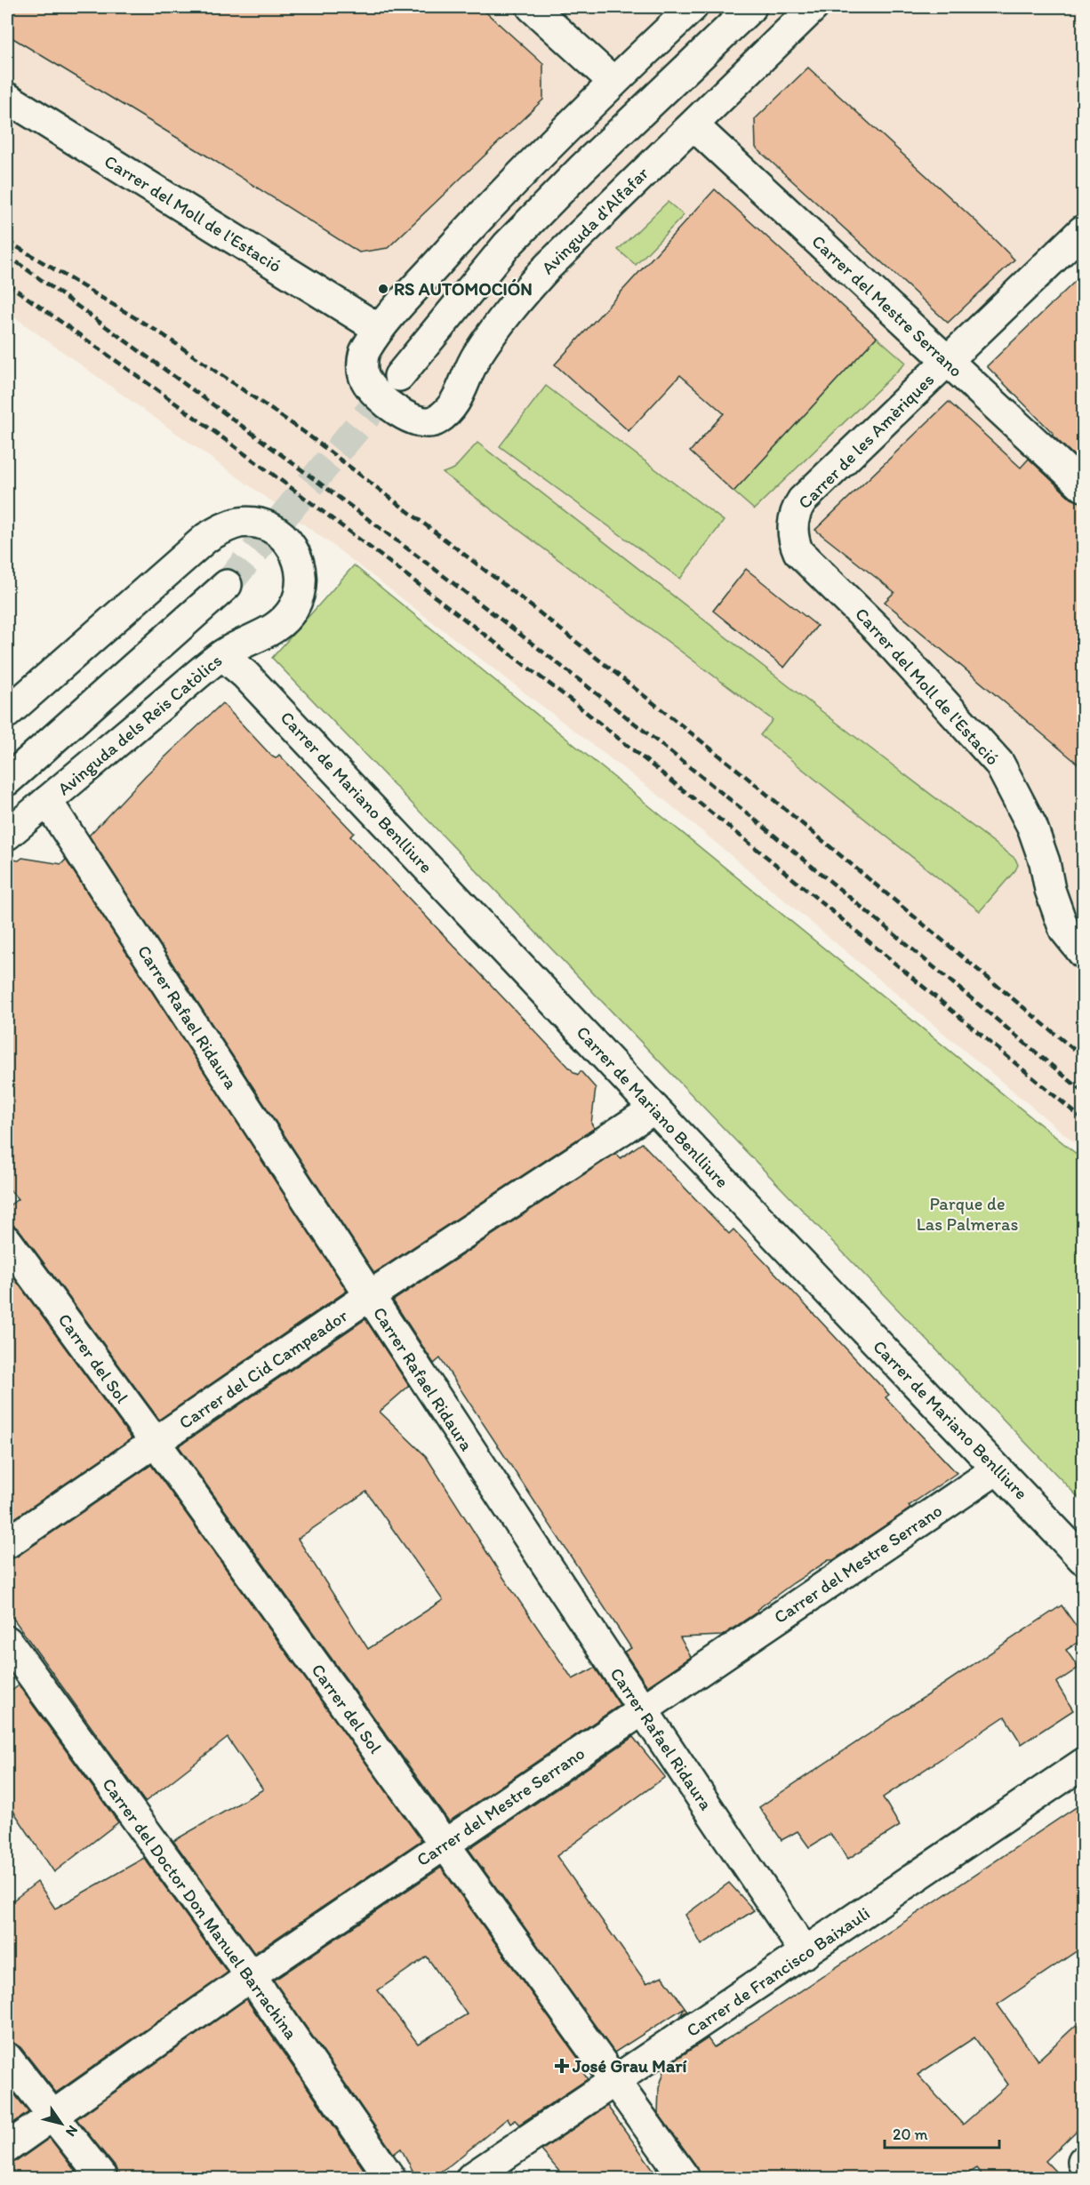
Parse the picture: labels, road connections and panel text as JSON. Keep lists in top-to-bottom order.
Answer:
{
  "streets": {
    "street": [
      "Carrer del Moll de l'Estació",
      "Avinguda d'Alfafar",
      "Carrer del Mestre Serrano",
      "Carrer de les Amèriques",
      "Avinguda dels Reis Catòlics",
      "Carrer de Mariano Benlliure",
      "Carrer Rafael Ridaura",
      "Carrer del Sol",
      "Carrer del Cid Campeador",
      "Carrer del Doctor Don Manuel Barrachina",
      "Carrer de Francisco Baixauli"
    ]
  },
  "crossings": [
    ["Carrer del Moll de l'Estació", "Avinguda d'Alfafar"],
    ["Carrer del Moll de l'Estació", "Carrer de les Amèriques"],
    ["Avinguda d'Alfafar", "Carrer del Mestre Serrano"],
    ["Carrer del Mestre Serrano", "Carrer de les Amèriques"],
    ["Carrer del Mestre Serrano", "Carrer de Mariano Benlliure"],
    ["Carrer del Mestre Serrano", "Carrer Rafael Ridaura"],
    ["Carrer del Mestre Serrano", "Carrer del Sol"],
    ["Carrer del Mestre Serrano", "Carrer del Doctor Don Manuel Barrachina"],
    ["Avinguda dels Reis Catòlics", "Carrer de Mariano Benlliure"],
    ["Avinguda dels Reis Catòlics", "Carrer Rafael Ridaura"],
    ["Carrer de Mariano Benlliure", "Carrer del Cid Campeador"],
    ["Carrer Rafael Ridaura", "Carrer del Cid Campeador"],
    ["Carrer Rafael Ridaura", "Carrer de Francisco Baixauli"],
    ["Carrer del Sol", "Carrer del Cid Campeador"],
    ["Carrer del Sol", "Carrer de Francisco Baixauli"]
  ],
  "parks": ["Parque de Las Palmeras"],
  "places": {
    "other": ["RS AUTOMOCIÓN"],
    "health": ["José Grau Marí"]
  },
  "scale_bar": "20 m",
  "north": "bottom right"
}
